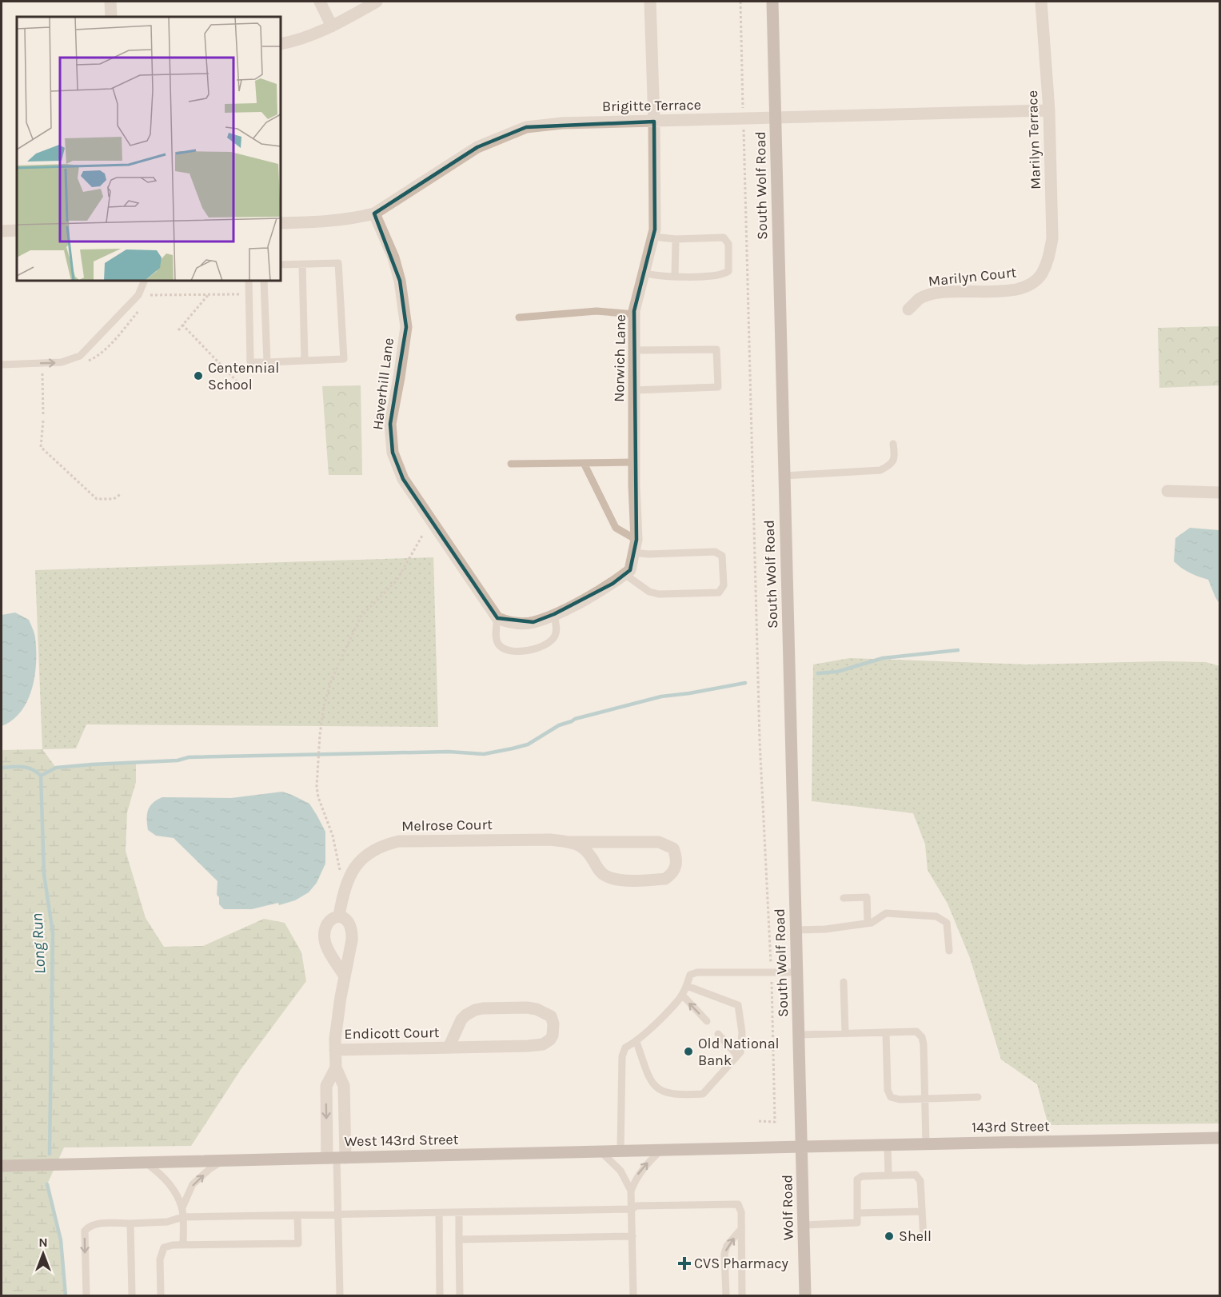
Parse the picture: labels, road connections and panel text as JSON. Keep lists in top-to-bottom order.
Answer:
{
  "streets": {
    "main road": [
      "South Wolf Road",
      "143rd Street",
      "West 143rd Street",
      "Wolf Road"
    ],
    "street": [
      "Brigitte Terrace",
      "Marilyn Terrace",
      "Marilyn Court",
      "Norwich Lane",
      "Haverhill Lane",
      "Melrose Court",
      "Endicott Court"
    ]
  },
  "crossings": [
    ["Brigitte Terrace", "Marilyn Terrace"],
    ["Brigitte Terrace", "South Wolf Road"],
    ["Brigitte Terrace", "Norwich Lane"],
    ["Brigitte Terrace", "Haverhill Lane"],
    ["Marilyn Terrace", "Marilyn Court"],
    ["South Wolf Road", "143rd Street"],
    ["South Wolf Road", "West 143rd Street"],
    ["South Wolf Road", "Wolf Road"],
    ["143rd Street", "West 143rd Street"],
    ["143rd Street", "Wolf Road"],
    ["West 143rd Street", "Wolf Road"]
  ],
  "water": ["Long Run"],
  "places": {
    "other": ["Centennial School", "Old National Bank", "Shell"],
    "health": ["CVS Pharmacy"]
  },
  "north": "top"
}
